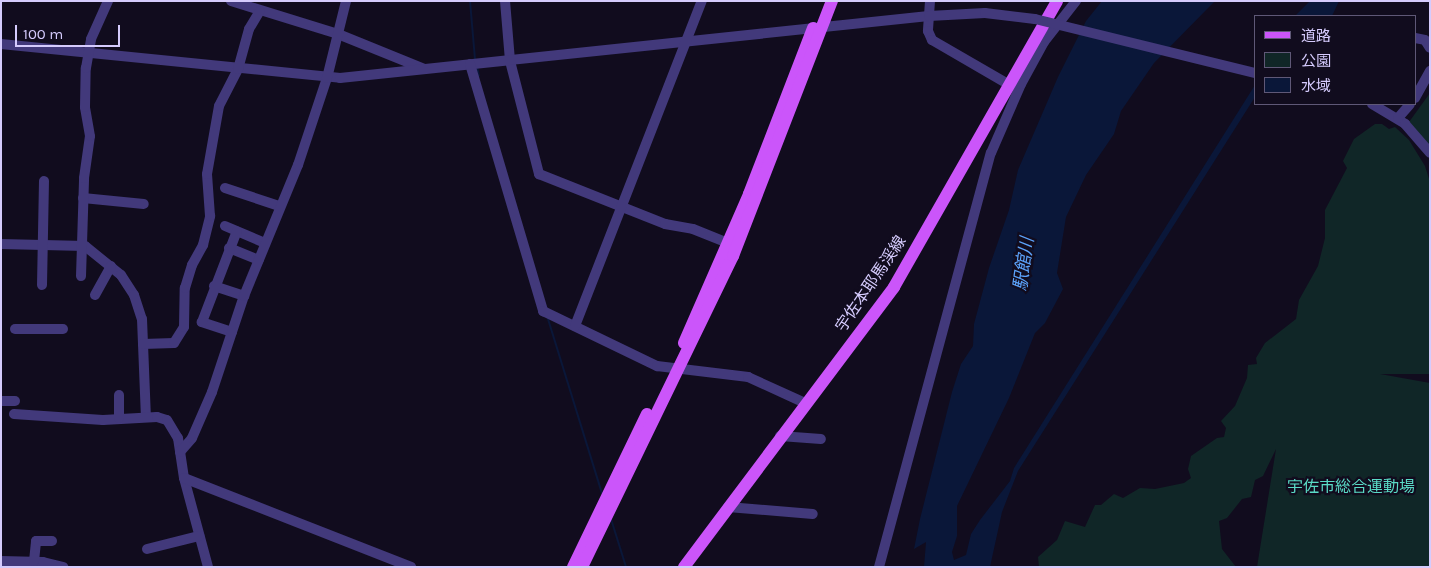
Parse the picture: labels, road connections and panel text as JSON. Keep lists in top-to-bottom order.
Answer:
{
  "streets": {
    "main road": ["宇佐本耶馬渓線"]
  },
  "water": ["駅館川"],
  "parks": ["宇佐市総合運動場"],
  "legend": ["道路", "公園", "水域"],
  "scale_bar": "100 m"
}
